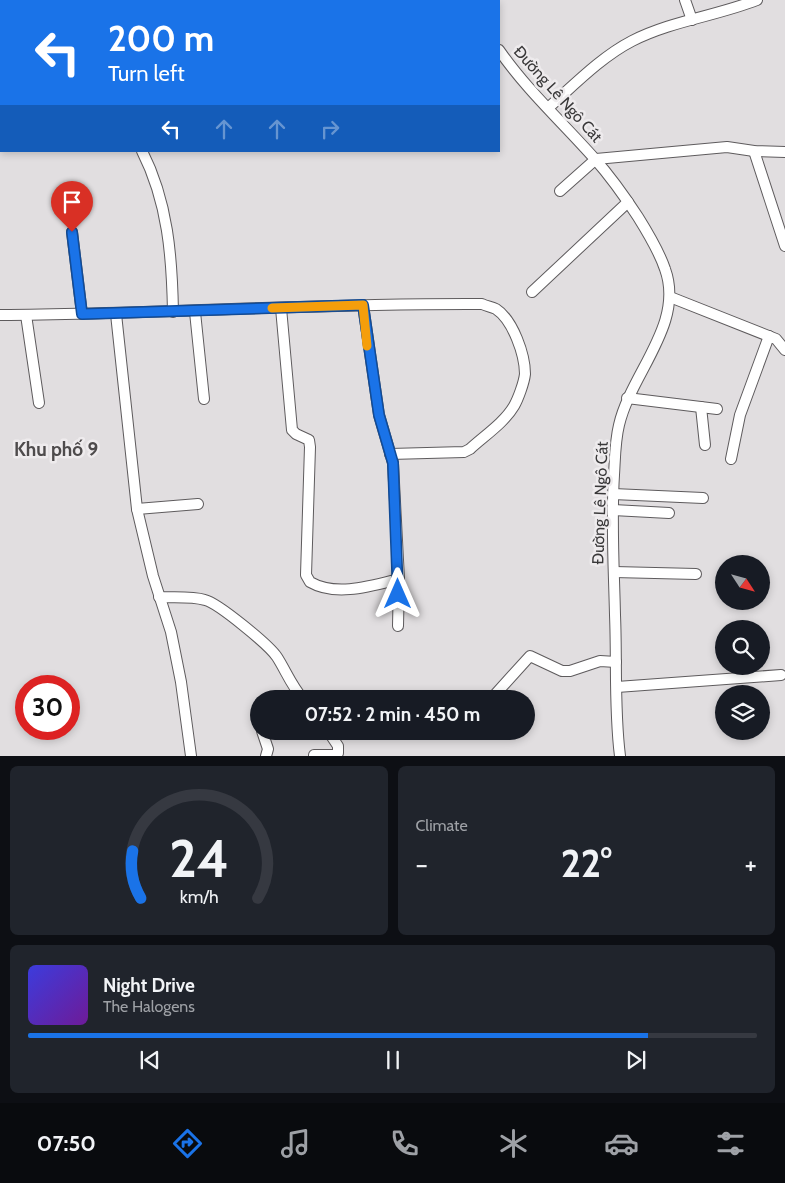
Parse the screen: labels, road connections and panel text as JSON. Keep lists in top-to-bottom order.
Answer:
{
  "streets": {
    "street": ["Đường Lê Ngô Cát"]
  },
  "districts": ["Khu phố 9"],
  "north": "bottom right",
  "page": {
    "turn": ["200 m", "Turn left"],
    "limit": "30",
    "trip": "07:52 · 2 min · 450 m",
    "tile": "Climate",
    "heat": ["−", "22°", "+"],
    "song": ["Night Drive", "The Halogens"],
    "tabs": "07:50",
    "gauge": ["24", "km/h"]
  }
}
